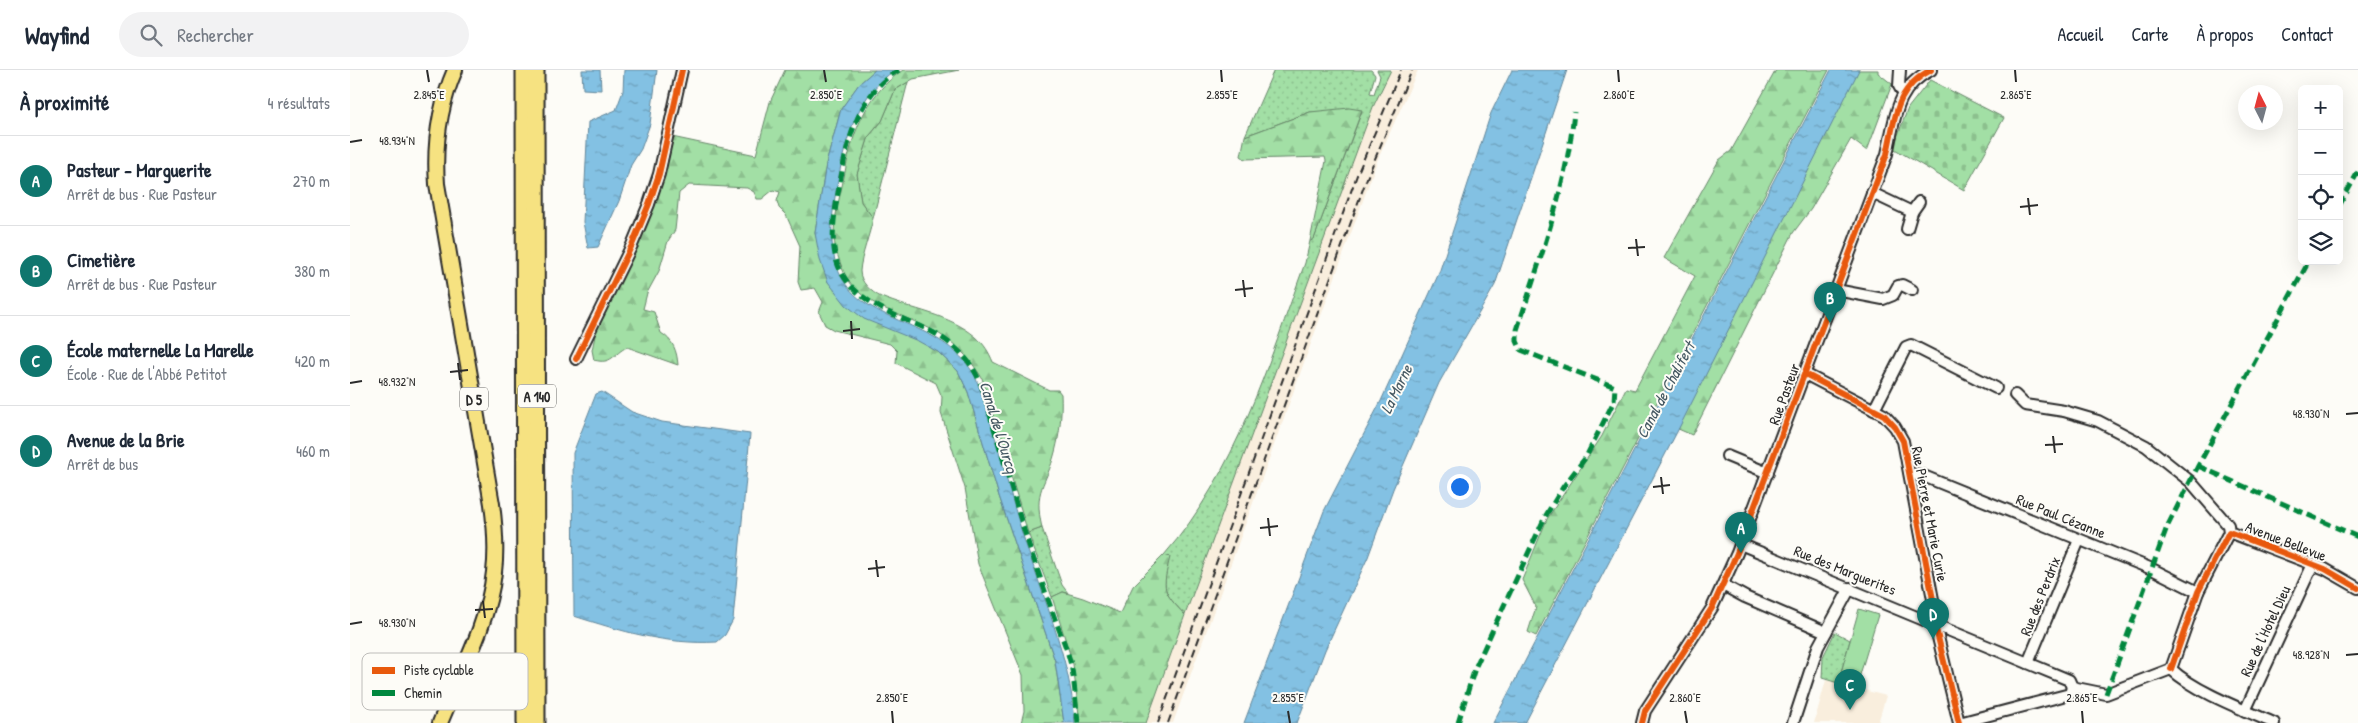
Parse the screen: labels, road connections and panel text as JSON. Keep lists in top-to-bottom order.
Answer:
{
  "streets": {
    "highway": ["A 140"],
    "main road": ["D 5"],
    "street": [
      "Rue Pasteur",
      "Rue Pierre et Marie Curie",
      "Rue Paul Cézanne",
      "Avenue Bellevue",
      "Rue des Marguerites",
      "Rue des Perdrix",
      "Rue de l'Hotel Dieu"
    ]
  },
  "crossings": [
    ["Rue Pasteur", "Rue Pierre et Marie Curie"],
    ["Rue Pasteur", "Rue des Marguerites"],
    ["Rue Pierre et Marie Curie", "Rue Paul Cézanne"],
    ["Rue Pierre et Marie Curie", "Rue des Marguerites"],
    ["Rue Paul Cézanne", "Avenue Bellevue"],
    ["Rue Paul Cézanne", "Rue des Perdrix"],
    ["Avenue Bellevue", "Rue de l'Hotel Dieu"],
    ["Rue des Marguerites", "Rue des Perdrix"]
  ],
  "water": ["La Marne", "Canal de Chalifert", "Canal de l'Ourcq"],
  "legend": ["Piste cyclable", "Chemin"],
  "north": "top",
  "page": {
    "header": "Wayfind",
    "search": "Rechercher",
    "nav": [
      "Accueil",
      "Carte",
      "À propos",
      "Contact"
    ],
    "heading": ["À proximité", "4 résultats"],
    "map_buttons": ["+", "−"],
    "list": [
      {
        "mark": "A",
        "name": "Pasteur - Marguerite",
        "note": "Arrêt de bus · Rue Pasteur",
        "value": "270 m"
      },
      {
        "mark": "B",
        "name": "Cimetière",
        "note": "Arrêt de bus · Rue Pasteur",
        "value": "380 m"
      },
      {
        "mark": "C",
        "name": "École maternelle La Marelle",
        "note": "École · Rue de l'Abbé Petitot",
        "value": "420 m"
      },
      {
        "mark": "D",
        "name": "Avenue de la Brie",
        "note": "Arrêt de bus",
        "value": "460 m"
      }
    ],
    "pins": [
      "B",
      "A",
      "D",
      "C"
    ]
  },
  "coordinates": [
    "2.845°E",
    "2.850°E",
    "2.855°E",
    "2.860°E",
    "2.865°E",
    "48.934°N",
    "48.932°N",
    "48.930°N",
    "48.928°N"
  ]
}
